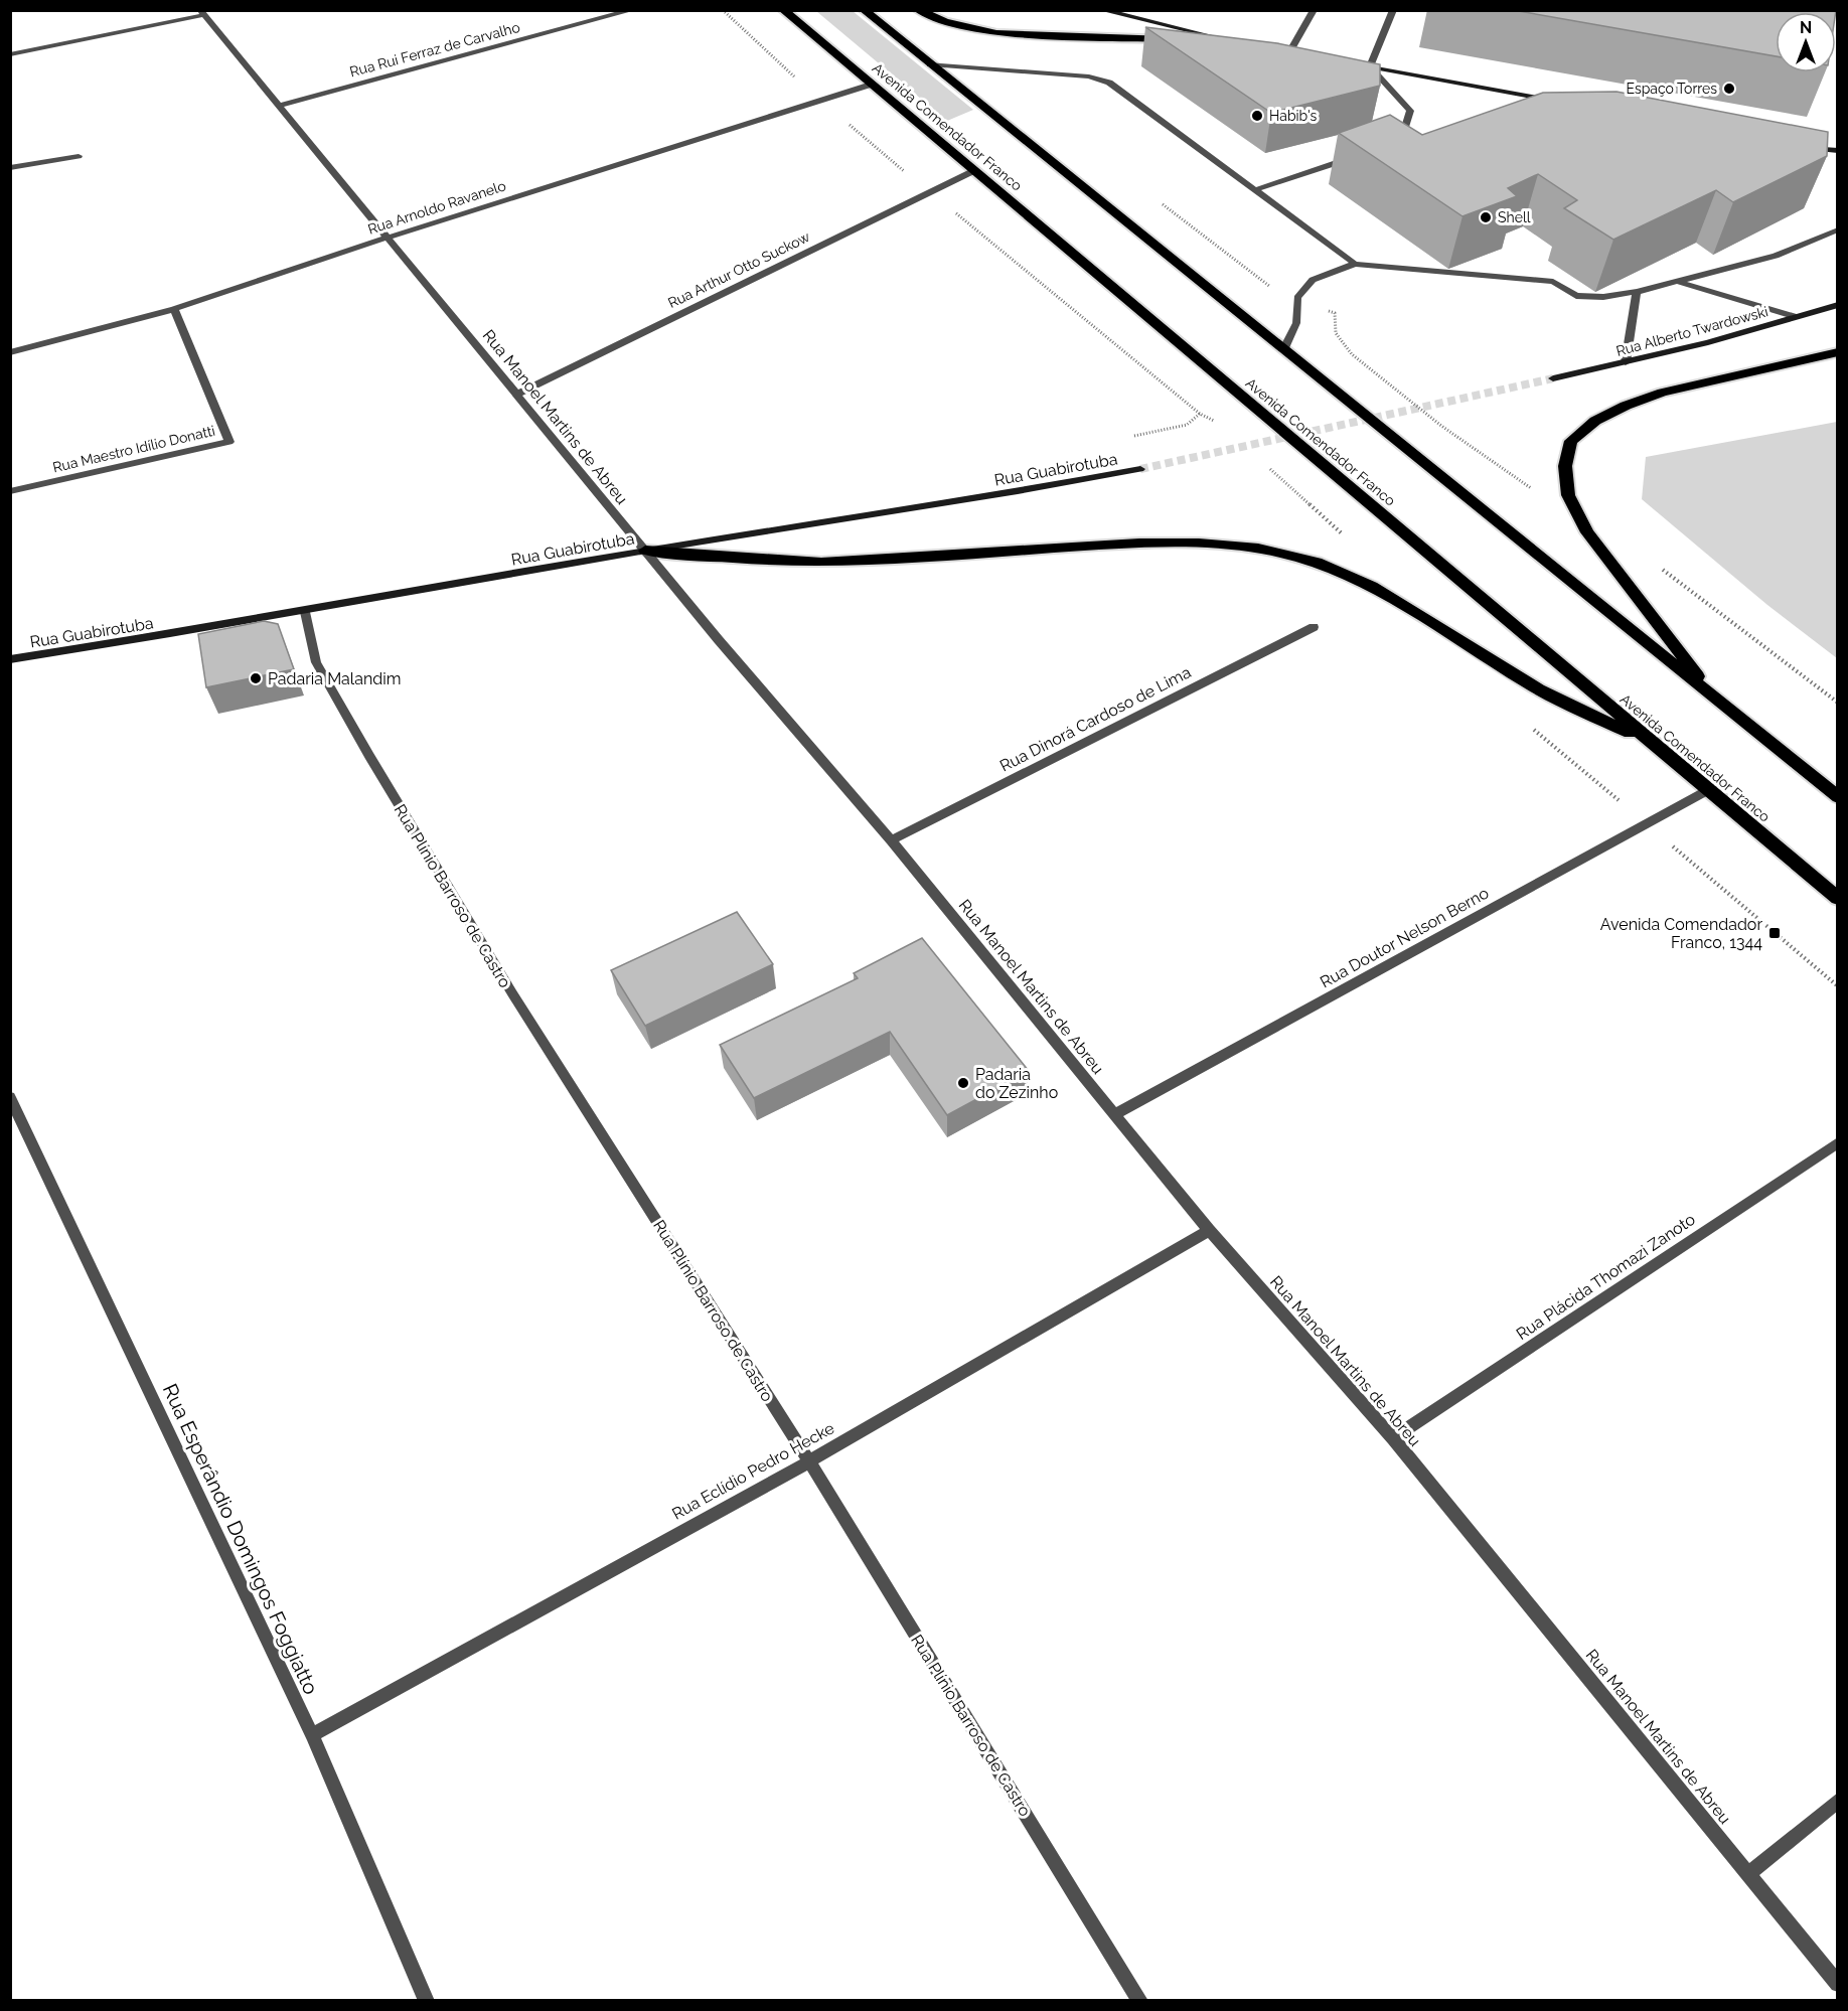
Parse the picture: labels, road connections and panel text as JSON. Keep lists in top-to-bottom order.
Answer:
{
  "streets": {
    "highway": ["Avenida Comendador Franco"],
    "main road": ["Rua Alberto Twardowski", "Rua Guabirotuba"],
    "street": [
      "Rua Rui Ferraz de Carvalho",
      "Rua Arnoldo Ravanelo",
      "Rua Arthur Otto Suckow",
      "Rua Manoel Martins de Abreu",
      "Rua Maestro Idílio Donatti",
      "Rua Dinorá Cardoso de Lima",
      "Rua Plínio Barroso de Castro",
      "Rua Doutor Nelson Berno",
      "Rua Plácida Thomazi Zanoto",
      "Rua Eclídio Pedro Hecke",
      "Rua Esperândio Domingos Foggiatto"
    ]
  },
  "crossings": [
    ["Rua Rui Ferraz de Carvalho", "Rua Manoel Martins de Abreu"],
    ["Avenida Comendador Franco", "Rua Arnoldo Ravanelo"],
    ["Avenida Comendador Franco", "Rua Arthur Otto Suckow"],
    ["Avenida Comendador Franco", "Rua Doutor Nelson Berno"],
    ["Rua Arnoldo Ravanelo", "Rua Manoel Martins de Abreu"],
    ["Rua Arnoldo Ravanelo", "Rua Maestro Idílio Donatti"],
    ["Rua Arthur Otto Suckow", "Rua Manoel Martins de Abreu"],
    ["Rua Manoel Martins de Abreu", "Rua Guabirotuba"],
    ["Rua Manoel Martins de Abreu", "Rua Dinorá Cardoso de Lima"],
    ["Rua Manoel Martins de Abreu", "Rua Doutor Nelson Berno"],
    ["Rua Manoel Martins de Abreu", "Rua Plácida Thomazi Zanoto"],
    ["Rua Manoel Martins de Abreu", "Rua Eclídio Pedro Hecke"],
    ["Rua Guabirotuba", "Rua Plínio Barroso de Castro"],
    ["Rua Plínio Barroso de Castro", "Rua Eclídio Pedro Hecke"],
    ["Rua Eclídio Pedro Hecke", "Rua Esperândio Domingos Foggiatto"]
  ],
  "places": {
    "other": [
      "Espaço Torres",
      "Habib's",
      "Shell",
      "Padaria Malandim",
      "Padaria do Zezinho"
    ],
    "transit": ["Avenida Comendador Franco, 1344"]
  },
  "north": "top"
}
